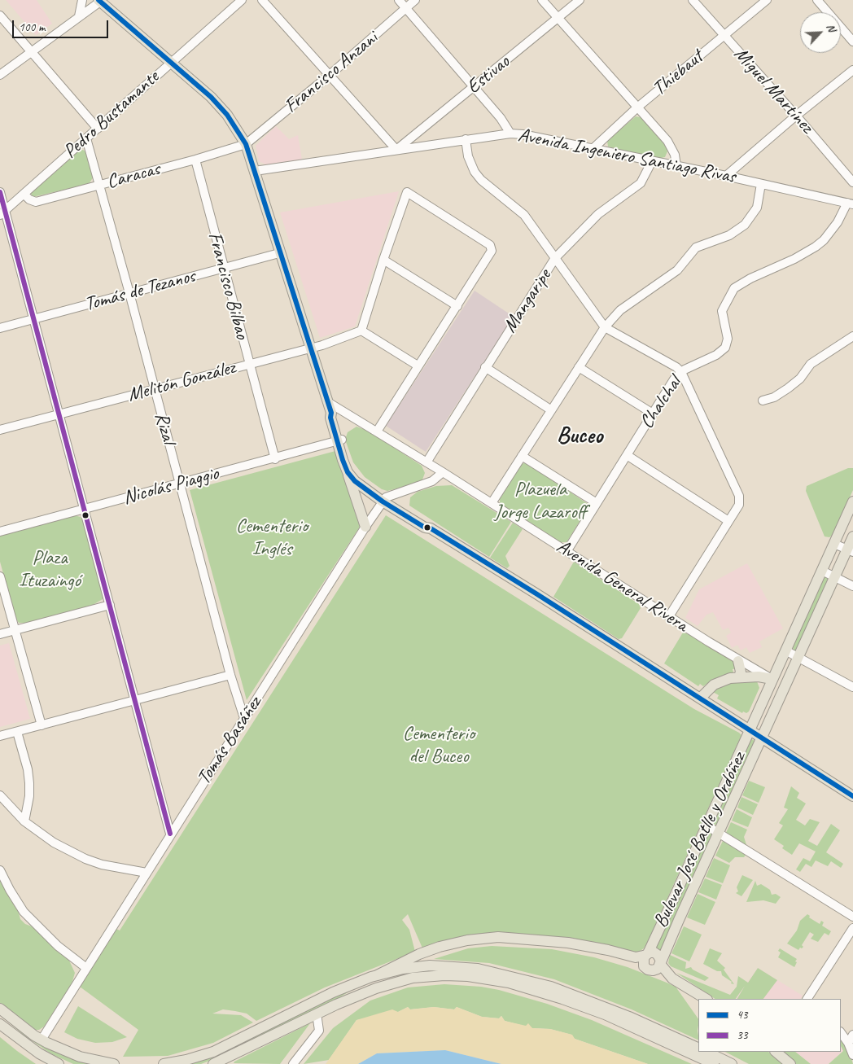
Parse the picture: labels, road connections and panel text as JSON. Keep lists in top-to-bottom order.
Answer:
{
  "streets": {
    "main road": ["Bulevar José Batlle y Ordóñez"],
    "street": [
      "Francisco Anzani",
      "Thiebaut",
      "Estivao",
      "Miguel Martínez",
      "Pedro Bustamante",
      "Avenida Ingeniero Santiago Rivas",
      "Caracas",
      "Francisco Bilbao",
      "Tomás de Tezanos",
      "Mangaripe",
      "Melitón González",
      "Chalchal",
      "Rizal",
      "Nicolás Piaggio",
      "Avenida General Rivera",
      "Tomás Basáñez"
    ]
  },
  "crossings": [
    ["Francisco Anzani", "Caracas"],
    ["Thiebaut", "Miguel Martínez"],
    ["Thiebaut", "Avenida Ingeniero Santiago Rivas"],
    ["Estivao", "Avenida Ingeniero Santiago Rivas"],
    ["Pedro Bustamante", "Caracas"],
    ["Pedro Bustamante", "Rizal"],
    ["Avenida Ingeniero Santiago Rivas", "Mangaripe"],
    ["Avenida Ingeniero Santiago Rivas", "Chalchal"],
    ["Caracas", "Francisco Bilbao"],
    ["Caracas", "Rizal"],
    ["Francisco Bilbao", "Tomás de Tezanos"],
    ["Francisco Bilbao", "Melitón González"],
    ["Francisco Bilbao", "Nicolás Piaggio"],
    ["Tomás de Tezanos", "Rizal"],
    ["Mangaripe", "Avenida General Rivera"],
    ["Melitón González", "Rizal"],
    ["Chalchal", "Avenida General Rivera"],
    ["Rizal", "Nicolás Piaggio"],
    ["Rizal", "Tomás Basáñez"],
    ["Avenida General Rivera", "Bulevar José Batlle y Ordóñez"]
  ],
  "districts": ["Buceo"],
  "parks": [
    "Plazuela Jorge Lazaroff",
    "Cementerio Inglés",
    "Plaza Ituzaingó",
    "Cementerio del Buceo"
  ],
  "lines": ["transit line 43", "transit line 33"],
  "legend": ["43", "33"],
  "scale_bar": "100 m",
  "north": "top right"
}
